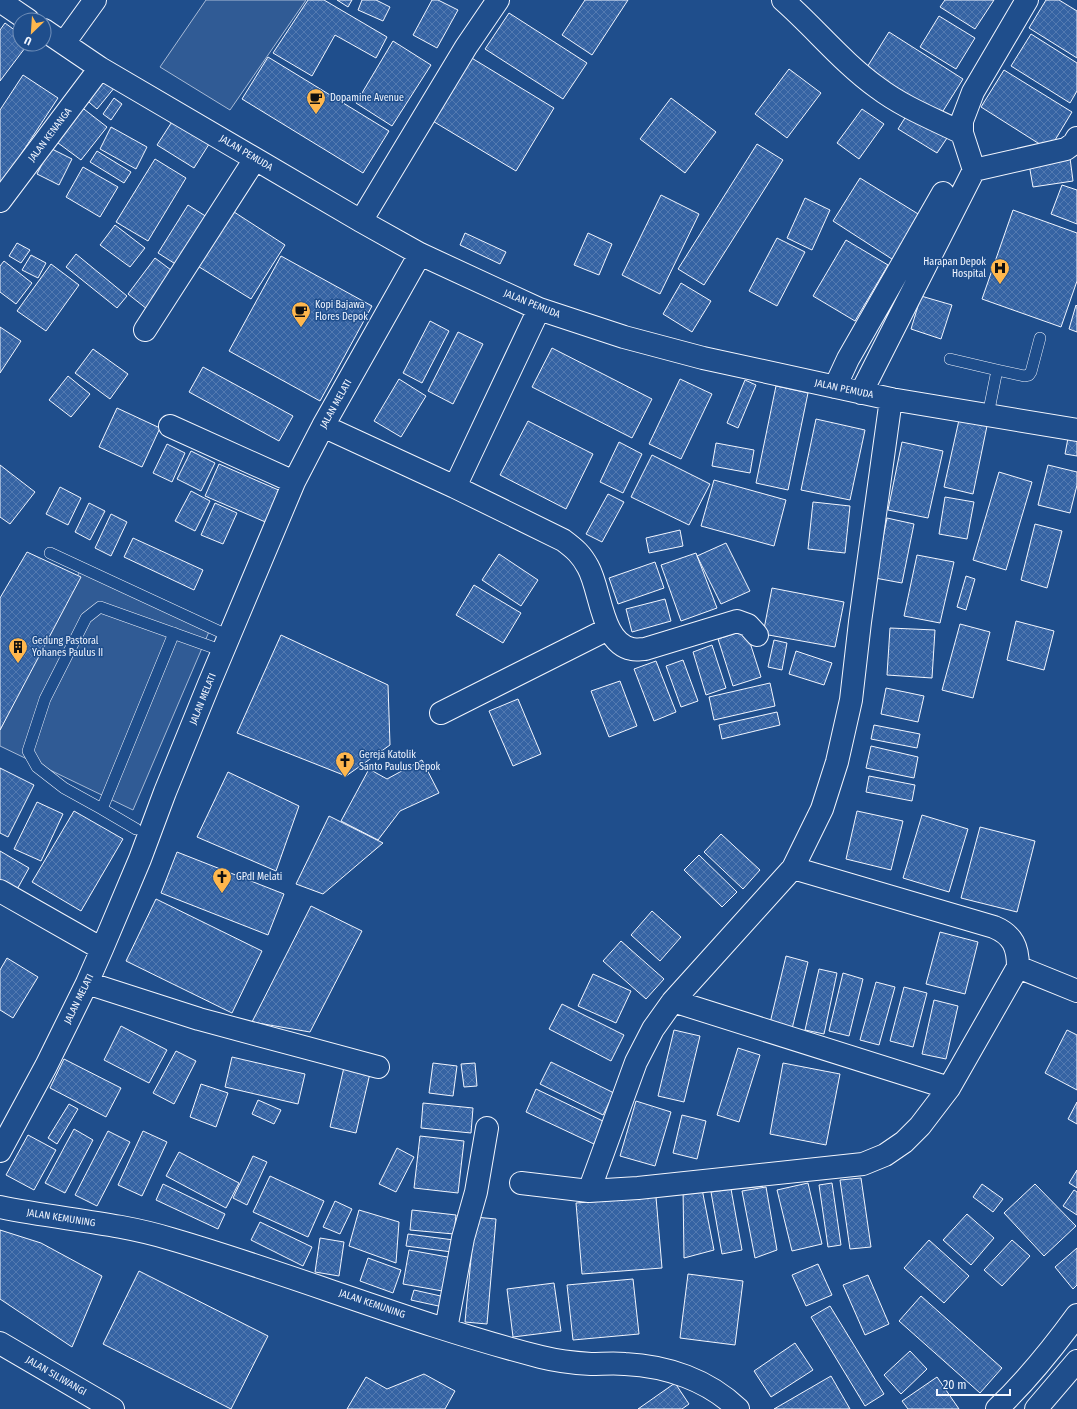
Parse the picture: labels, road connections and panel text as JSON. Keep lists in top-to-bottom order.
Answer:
{
  "streets": {
    "street": [
      "JALAN KENANGA",
      "JALAN PEMUDA",
      "JALAN MELATI",
      "JALAN KEMUNING",
      "JALAN SILIWANGI"
    ]
  },
  "crossings": [
    ["JALAN KENANGA", "JALAN PEMUDA"],
    ["JALAN PEMUDA", "JALAN MELATI"]
  ],
  "places": {
    "cafe": ["Dopamine Avenue", "Kopi Bajawa Flores Depok"],
    "hospital": ["Harapan Depok Hospital"],
    "building": ["Gedung Pastoral Yohanes Paulus II"],
    "church": ["Gereja Katolik Santo Paulus Depok", "GPdI Melati"]
  },
  "scale_bar": "20 m",
  "north": "bottom left"
}
